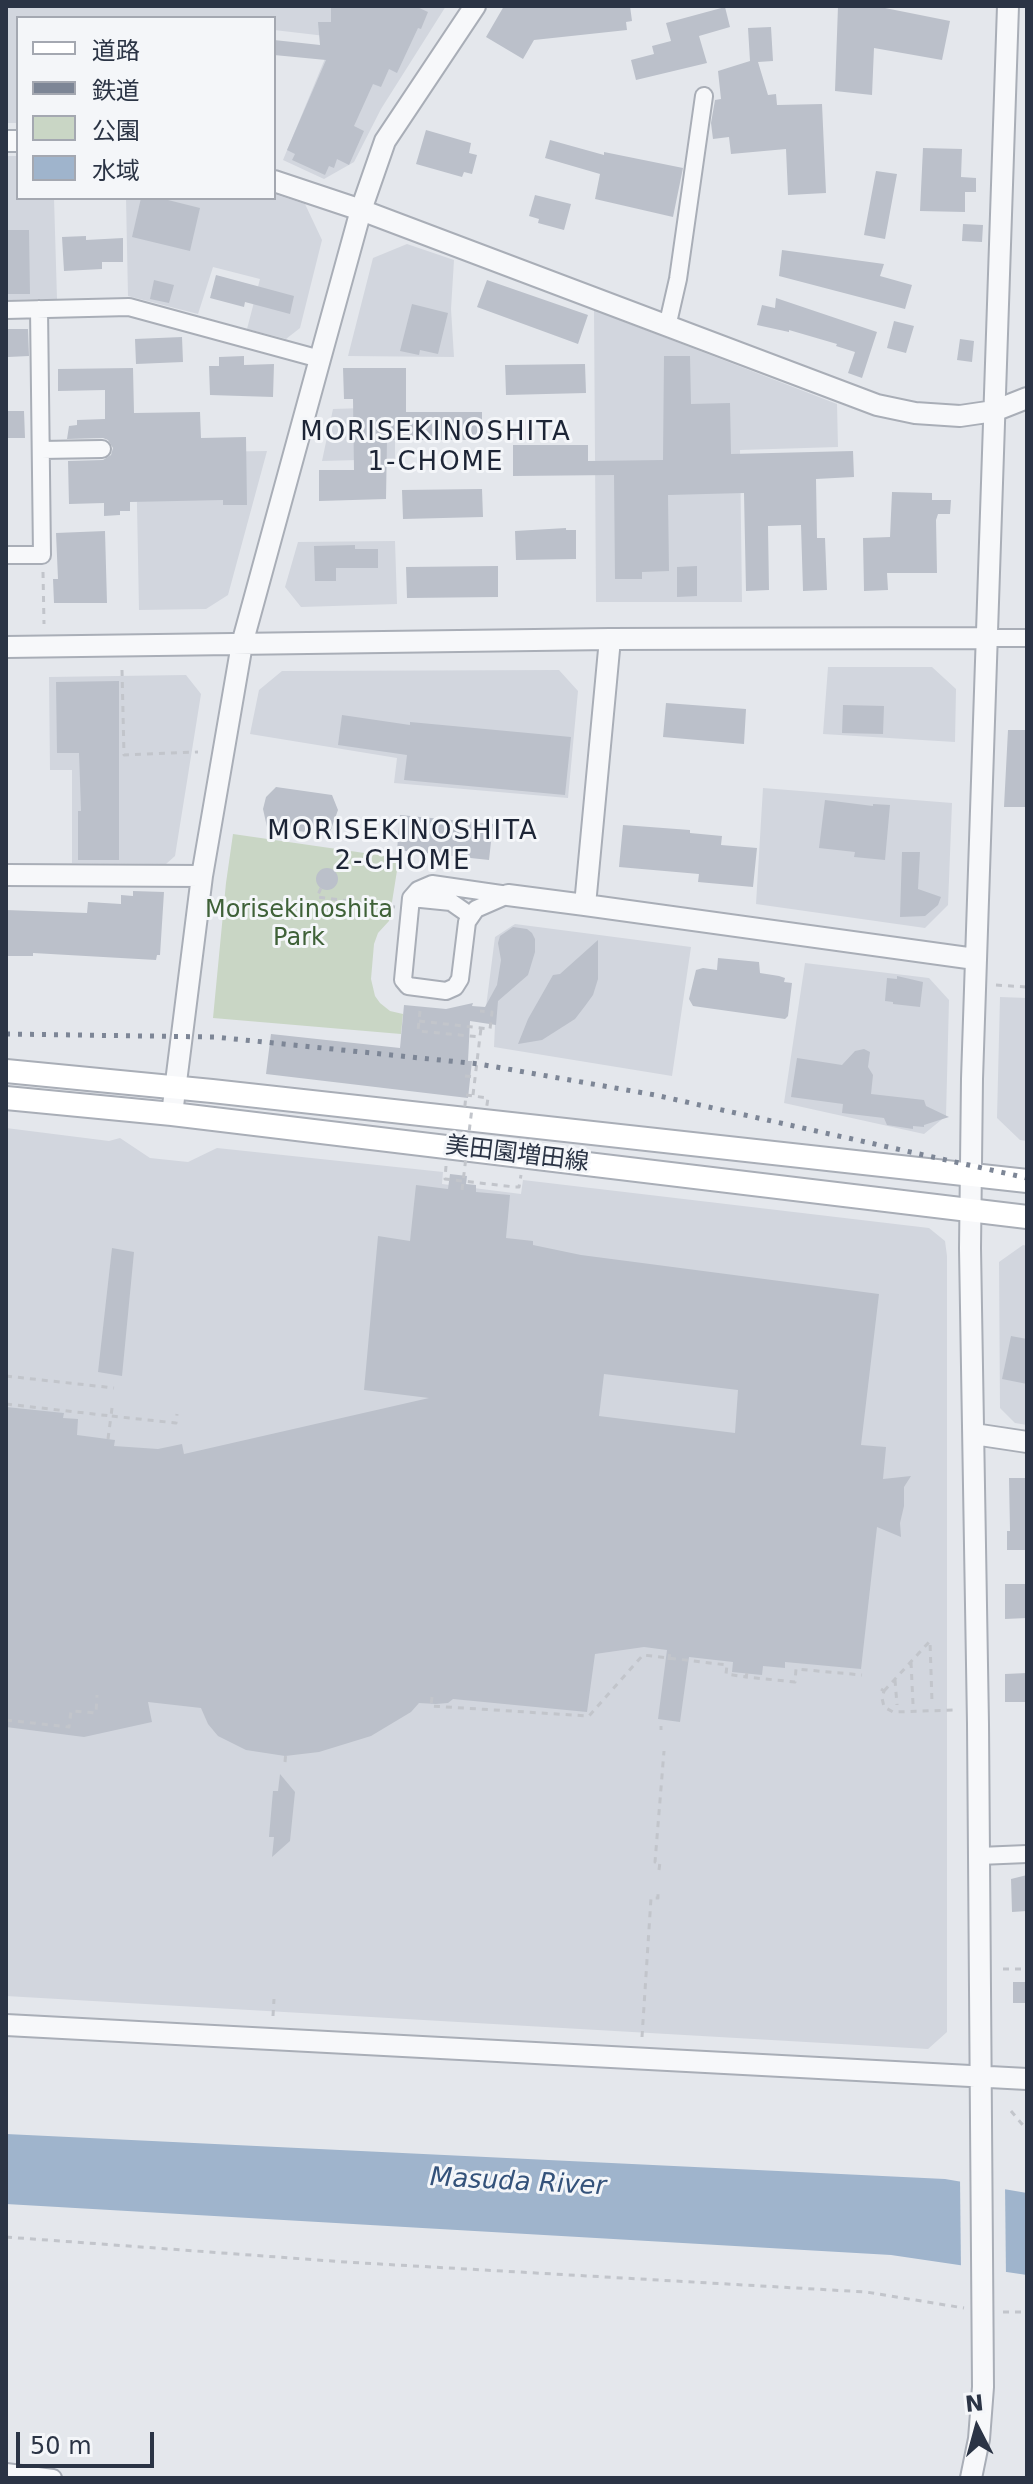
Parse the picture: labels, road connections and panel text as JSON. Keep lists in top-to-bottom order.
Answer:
{
  "streets": {
    "main road": ["美田園増田線"]
  },
  "districts": ["MORISEKINOSHITA 1-CHOME", "MORISEKINOSHITA 2-CHOME"],
  "water": ["Masuda River"],
  "parks": ["Morisekinoshita Park"],
  "legend": [
    "道路",
    "鉄道",
    "公園",
    "水域"
  ],
  "scale_bar": "50 m",
  "north": "top"
}
